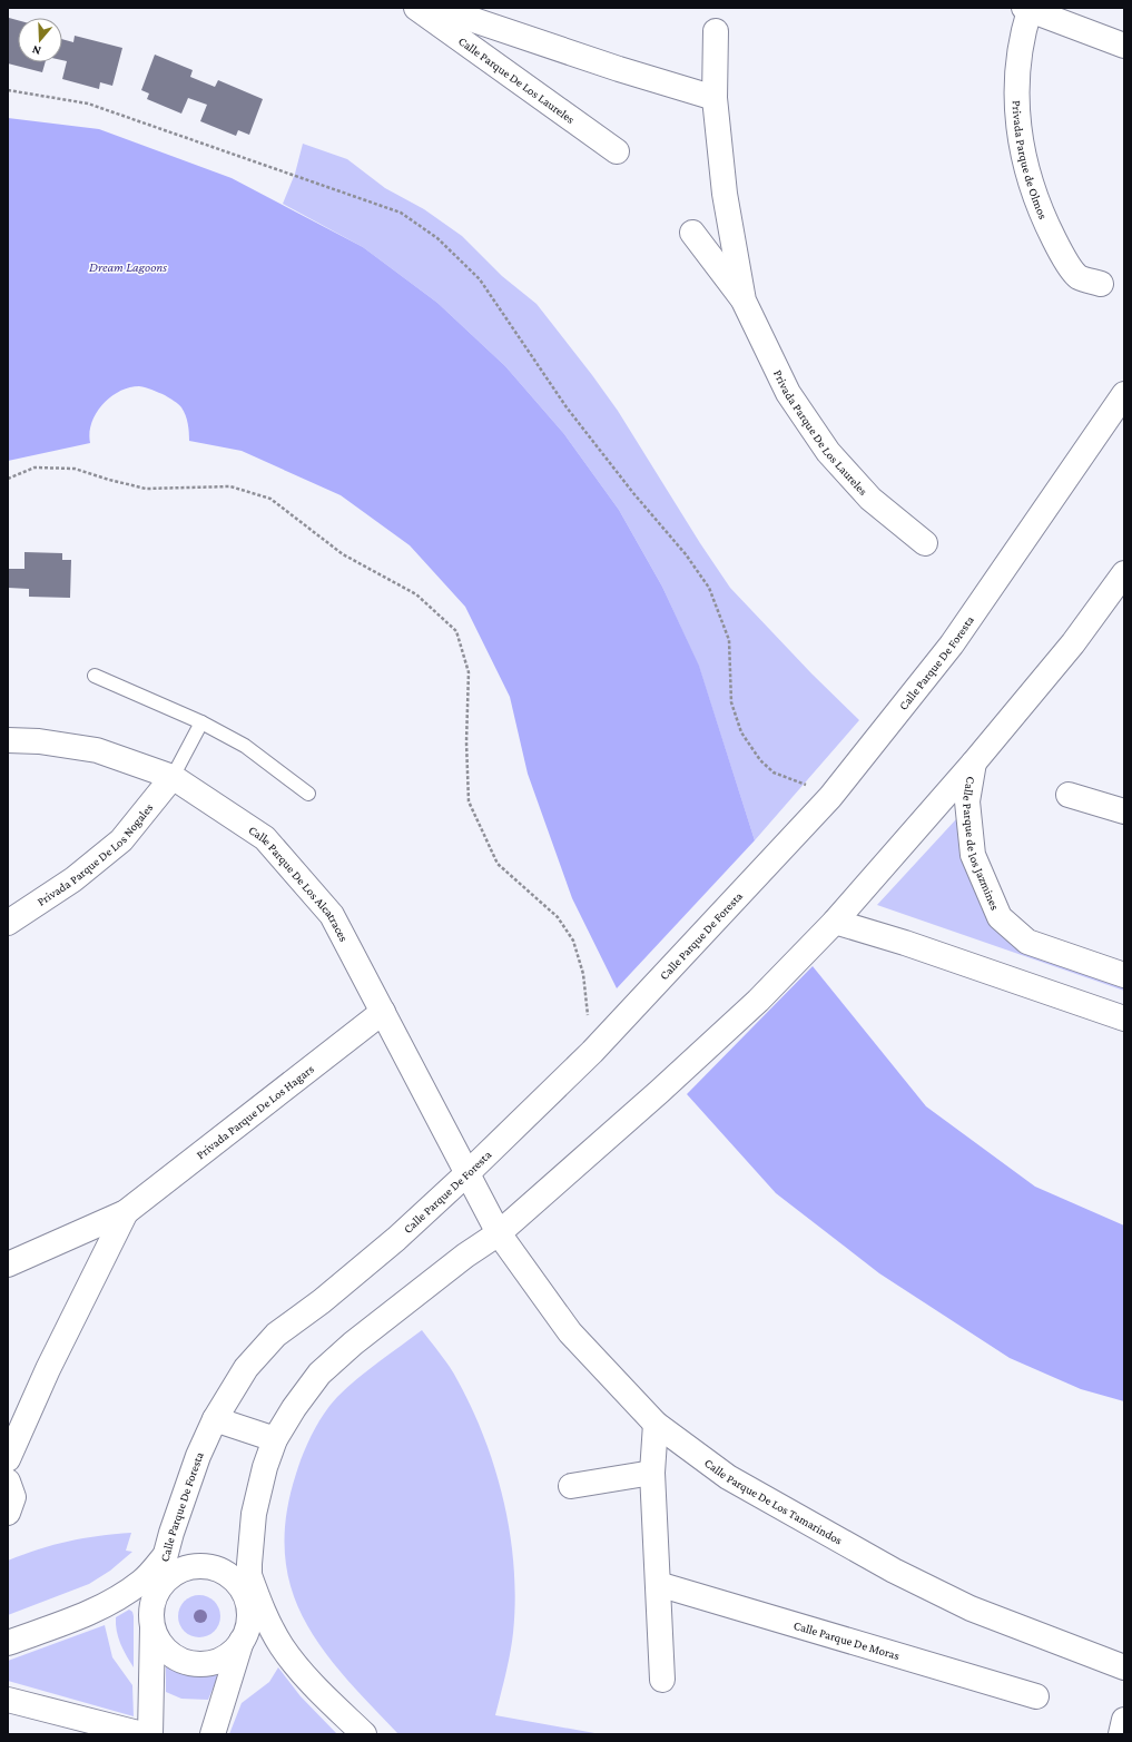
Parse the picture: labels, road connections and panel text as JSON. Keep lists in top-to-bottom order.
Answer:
{
  "streets": {
    "street": [
      "Calle Parque De Los Laureles",
      "Privada Parque de Olmos",
      "Privada Parque De Los Laureles",
      "Calle Parque De Foresta",
      "Calle Parque de los Jazmines",
      "Privada Parque De Los Nogales",
      "Calle Parque De Los Alcatraces",
      "Privada Parque De Los Hagars",
      "Calle Parque De Los Tamarindos",
      "Calle Parque De Moras"
    ]
  },
  "crossings": [
    ["Calle Parque De Los Laureles", "Privada Parque De Los Laureles"],
    ["Calle Parque De Foresta", "Calle Parque De Los Alcatraces"],
    ["Privada Parque De Los Nogales", "Calle Parque De Los Alcatraces"],
    ["Calle Parque De Los Alcatraces", "Privada Parque De Los Hagars"],
    ["Calle Parque De Los Alcatraces", "Calle Parque De Los Tamarindos"]
  ],
  "water": ["Dream Lagoons"],
  "north": "bottom"
}
